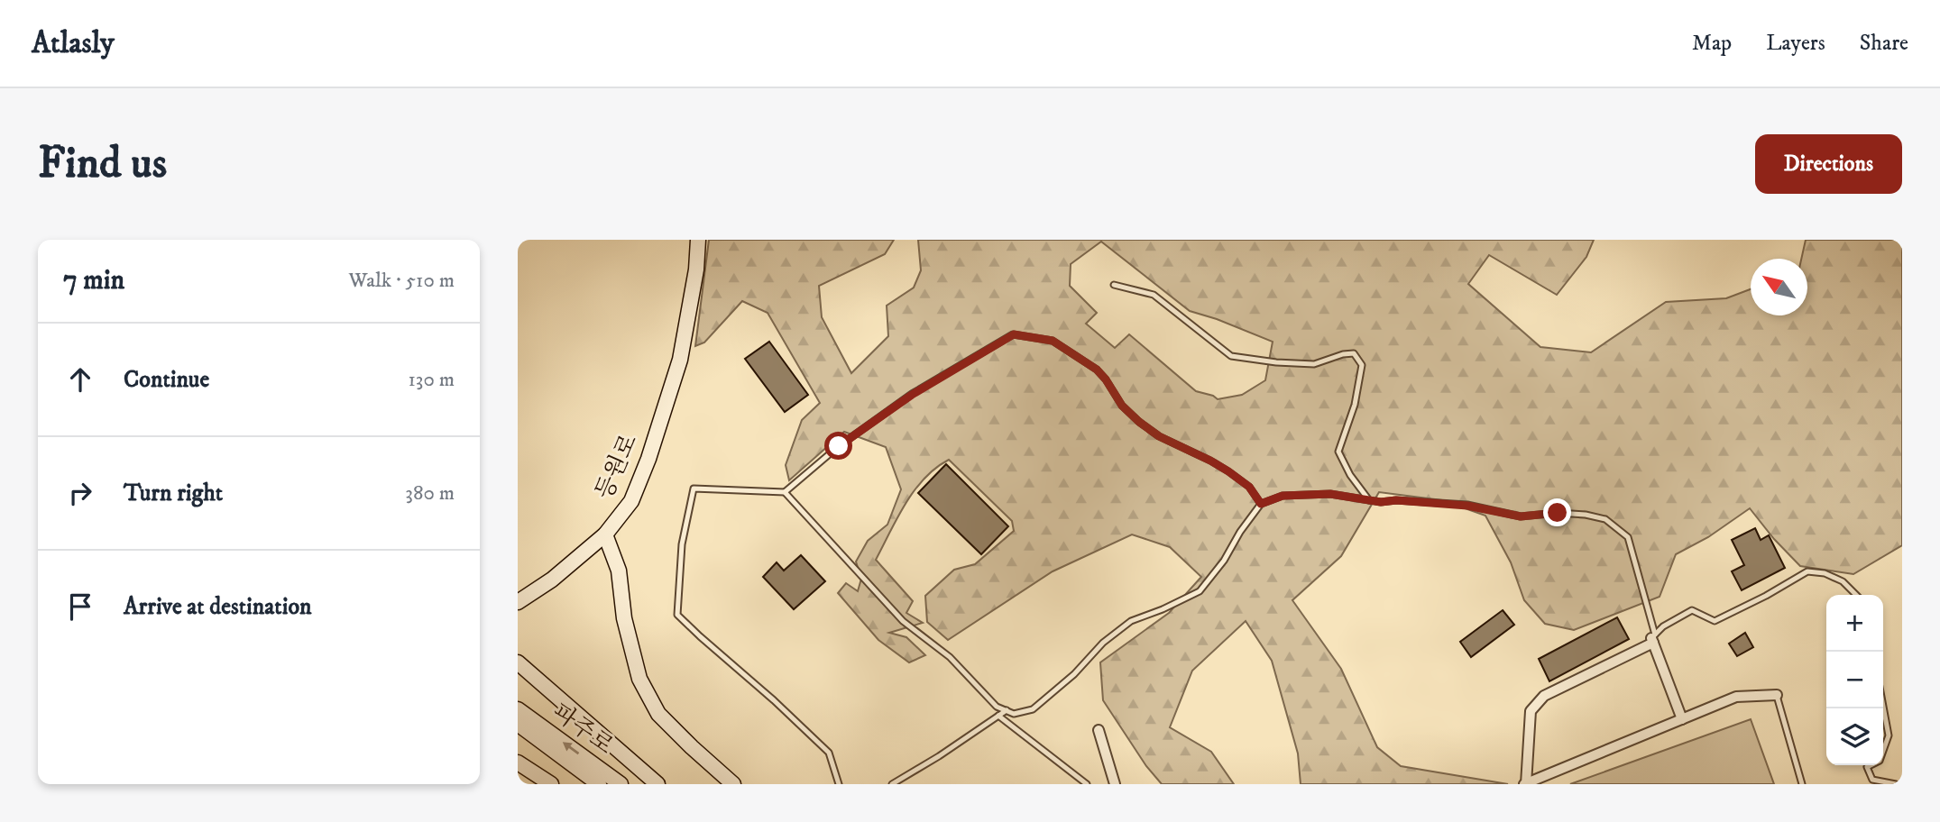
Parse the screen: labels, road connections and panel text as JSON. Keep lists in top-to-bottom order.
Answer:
{
  "streets": {
    "main road": ["등원로", "파주로"]
  },
  "north": "top left",
  "page": {
    "header": "Atlasly",
    "nav": ["Map", "Layers", "Share"],
    "buttons": "Directions",
    "title": "Find us",
    "heading": ["7 min", "Walk · 510 m"],
    "list": [
      ["Continue", "130 m"],
      ["Turn right", "380 m"],
      "Arrive at destination"
    ],
    "map_buttons": ["+", "−"]
  }
}
